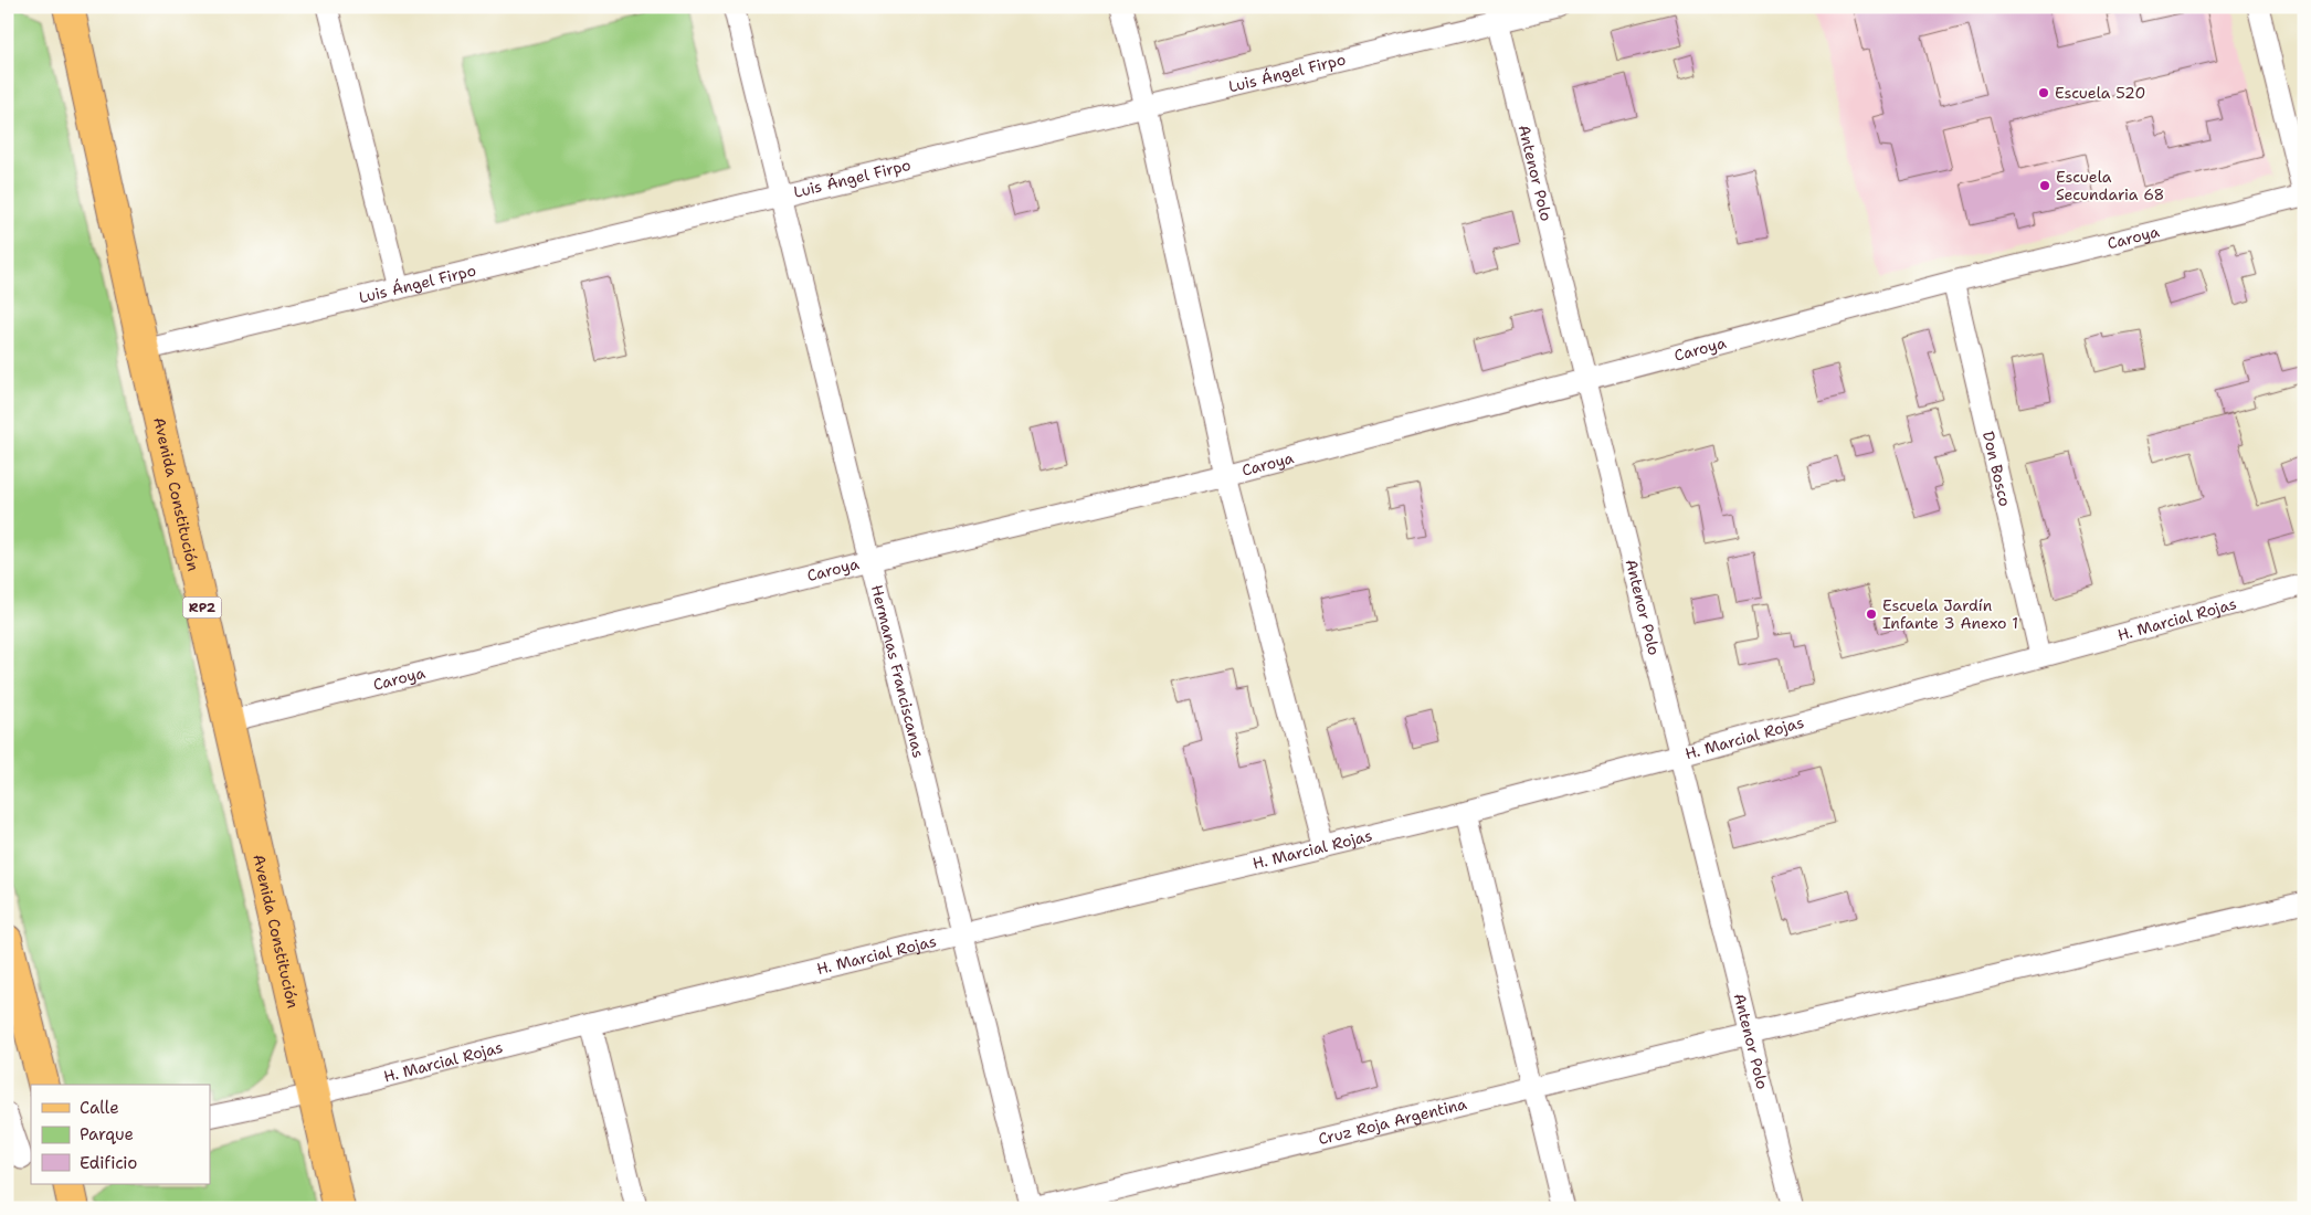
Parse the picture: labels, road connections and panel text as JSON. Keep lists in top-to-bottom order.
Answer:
{
  "streets": {
    "main road": ["Avenida Constitución", "RP2"],
    "street": [
      "Luis Ángel Firpo",
      "Antenor Polo",
      "Caroya",
      "Don Bosco",
      "H. Marcial Rojas",
      "Hermanas Franciscanas",
      "Cruz Roja Argentina"
    ]
  },
  "crossings": [
    ["Luis Ángel Firpo", "Antenor Polo"],
    ["Luis Ángel Firpo", "Avenida Constitución"],
    ["Luis Ángel Firpo", "Hermanas Franciscanas"],
    ["Antenor Polo", "Caroya"],
    ["Antenor Polo", "H. Marcial Rojas"],
    ["Antenor Polo", "Cruz Roja Argentina"],
    ["Caroya", "Don Bosco"],
    ["Caroya", "Avenida Constitución"],
    ["Caroya", "Hermanas Franciscanas"],
    ["Don Bosco", "H. Marcial Rojas"],
    ["Avenida Constitución", "H. Marcial Rojas"],
    ["H. Marcial Rojas", "Hermanas Franciscanas"]
  ],
  "places": ["Escuela 520", "Escuela Secundaria 68", "Escuela Jardín Infante 3 Anexo 1"],
  "legend": ["Calle", "Parque", "Edificio"]
}
